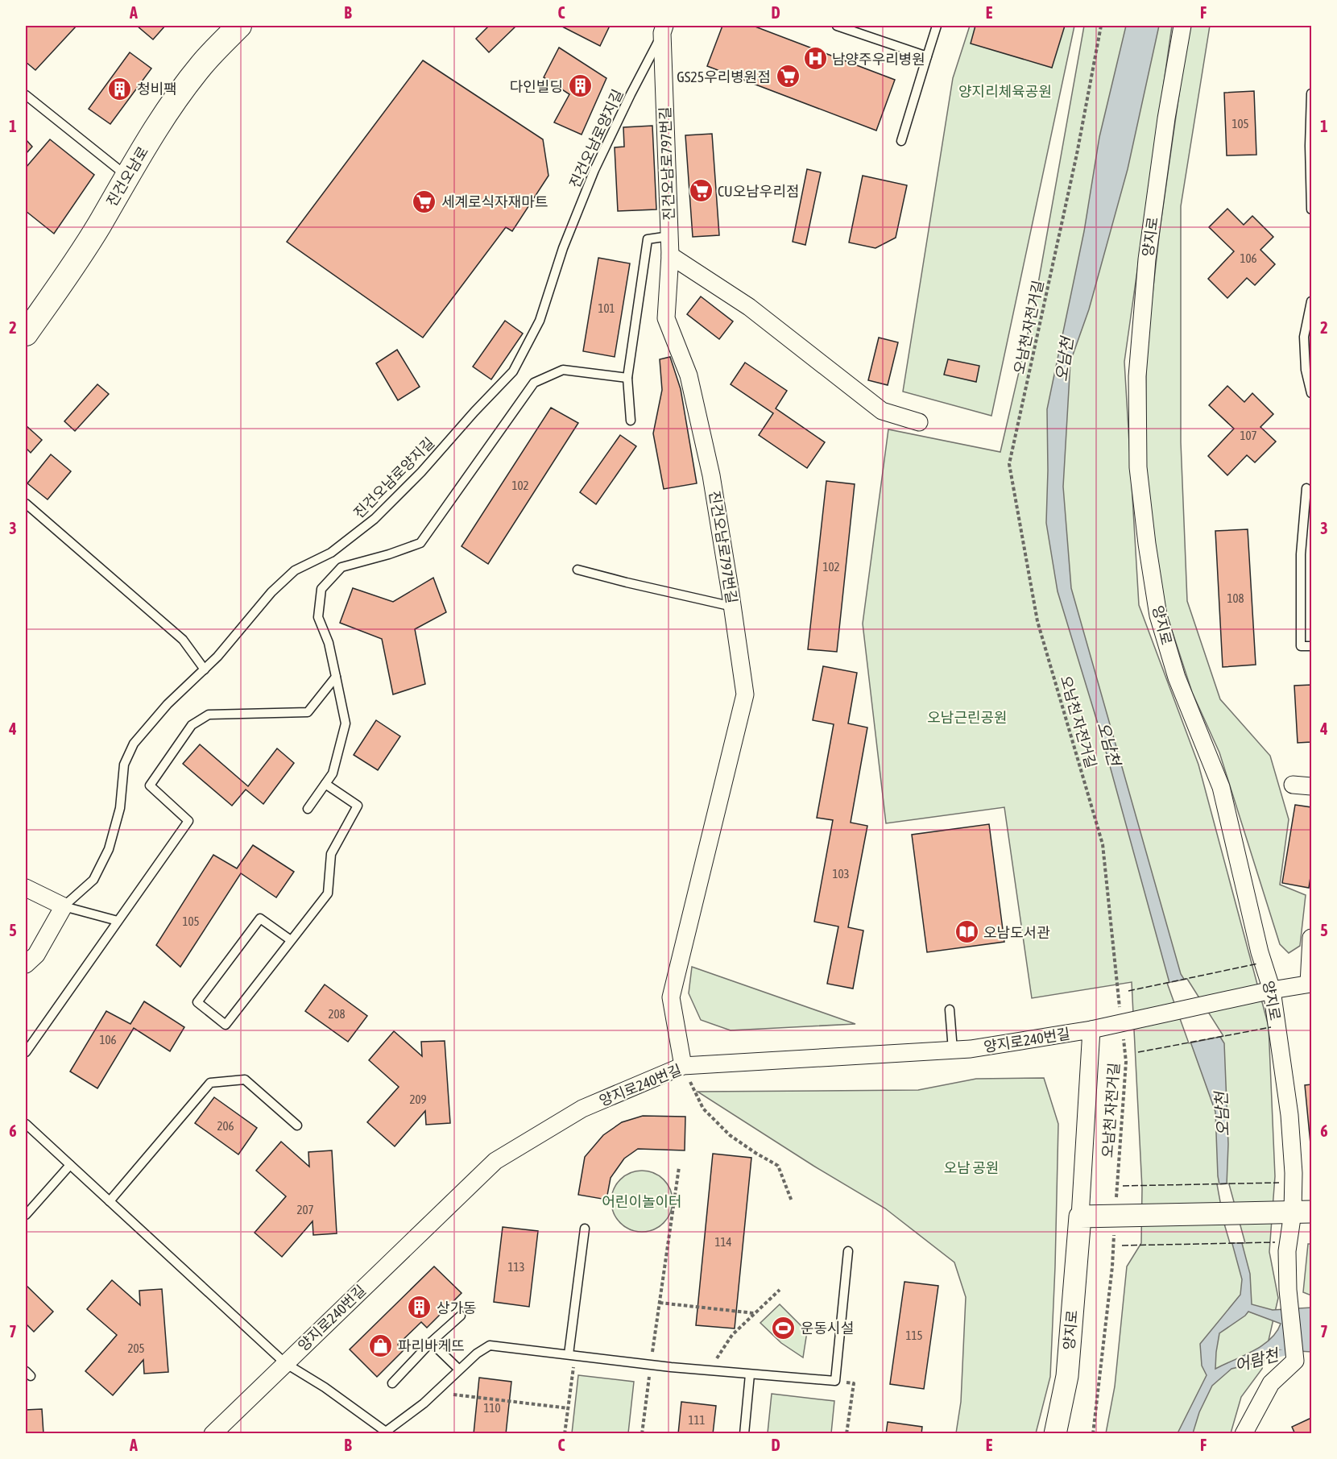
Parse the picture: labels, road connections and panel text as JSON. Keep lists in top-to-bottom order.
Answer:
{
  "streets": {
    "main road": ["진건오남로"],
    "street": ["진건오남로797번길", "양지로", "양지로240번길"],
    "lane": ["진건오남로양지길"],
    "path": ["오남천 자전거길"]
  },
  "crossings": [
    ["진건오남로양지길", "진건오남로797번길"],
    ["진건오남로797번길", "양지로240번길"],
    ["양지로", "양지로240번길"]
  ],
  "water": ["오남천", "어람천"],
  "parks": [
    "양지리체육공원",
    "오남근린공원",
    "오남 공원",
    "어린이놀이터"
  ],
  "places": {
    "hospital": ["남양주우리병원"],
    "supermarket": ["GS25우리병원점", "CU오남우리점", "세계로식자재마트"],
    "building": ["다인빌딩", "청비팩", "상가동"],
    "library": ["오남도서관"],
    "sports": ["운동시설"],
    "shop": ["파리바게뜨"]
  },
  "house_numbers": [
    "105",
    "106",
    "101",
    "107",
    "102",
    "102",
    "108",
    "103",
    "105",
    "208",
    "106",
    "209",
    "206",
    "207",
    "114",
    "113",
    "115",
    "205",
    "110",
    "111"
  ],
  "grid": {
    "columns": [
      "A",
      "B",
      "C",
      "D",
      "E",
      "F"
    ],
    "rows": [
      "1",
      "2",
      "3",
      "4",
      "5",
      "6",
      "7"
    ]
  }
}
